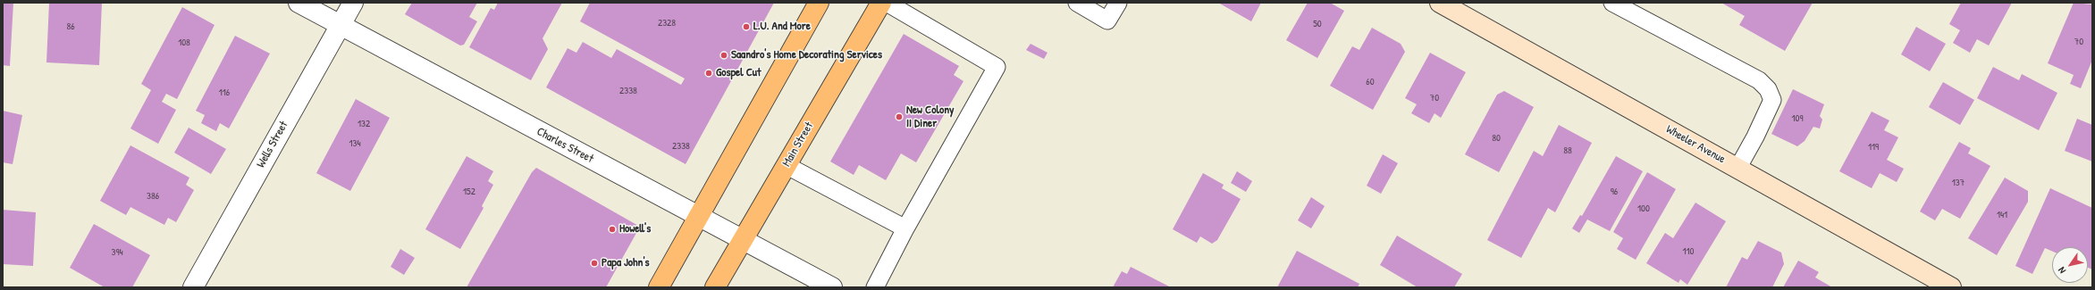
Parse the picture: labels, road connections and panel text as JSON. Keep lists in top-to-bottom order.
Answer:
{
  "streets": {
    "main road": ["Main Street"],
    "street": ["Wells Street", "Wheeler Avenue", "Charles Street"]
  },
  "crossings": [
    ["Wells Street", "Charles Street"],
    ["Main Street", "Charles Street"]
  ],
  "places": [
    "L.U. And More",
    "Saandro's Home Decorating Services",
    "Gospel Cut",
    "New Colony II Diner",
    "Howell's",
    "Papa John's"
  ],
  "house_numbers": [
    "2328",
    "50",
    "86",
    "70",
    "108",
    "60",
    "2338",
    "116",
    "70",
    "109",
    "132",
    "80",
    "134",
    "2338",
    "119",
    "88",
    "137",
    "152",
    "96",
    "386",
    "100",
    "141",
    "110",
    "394"
  ],
  "north": "bottom left"
}
